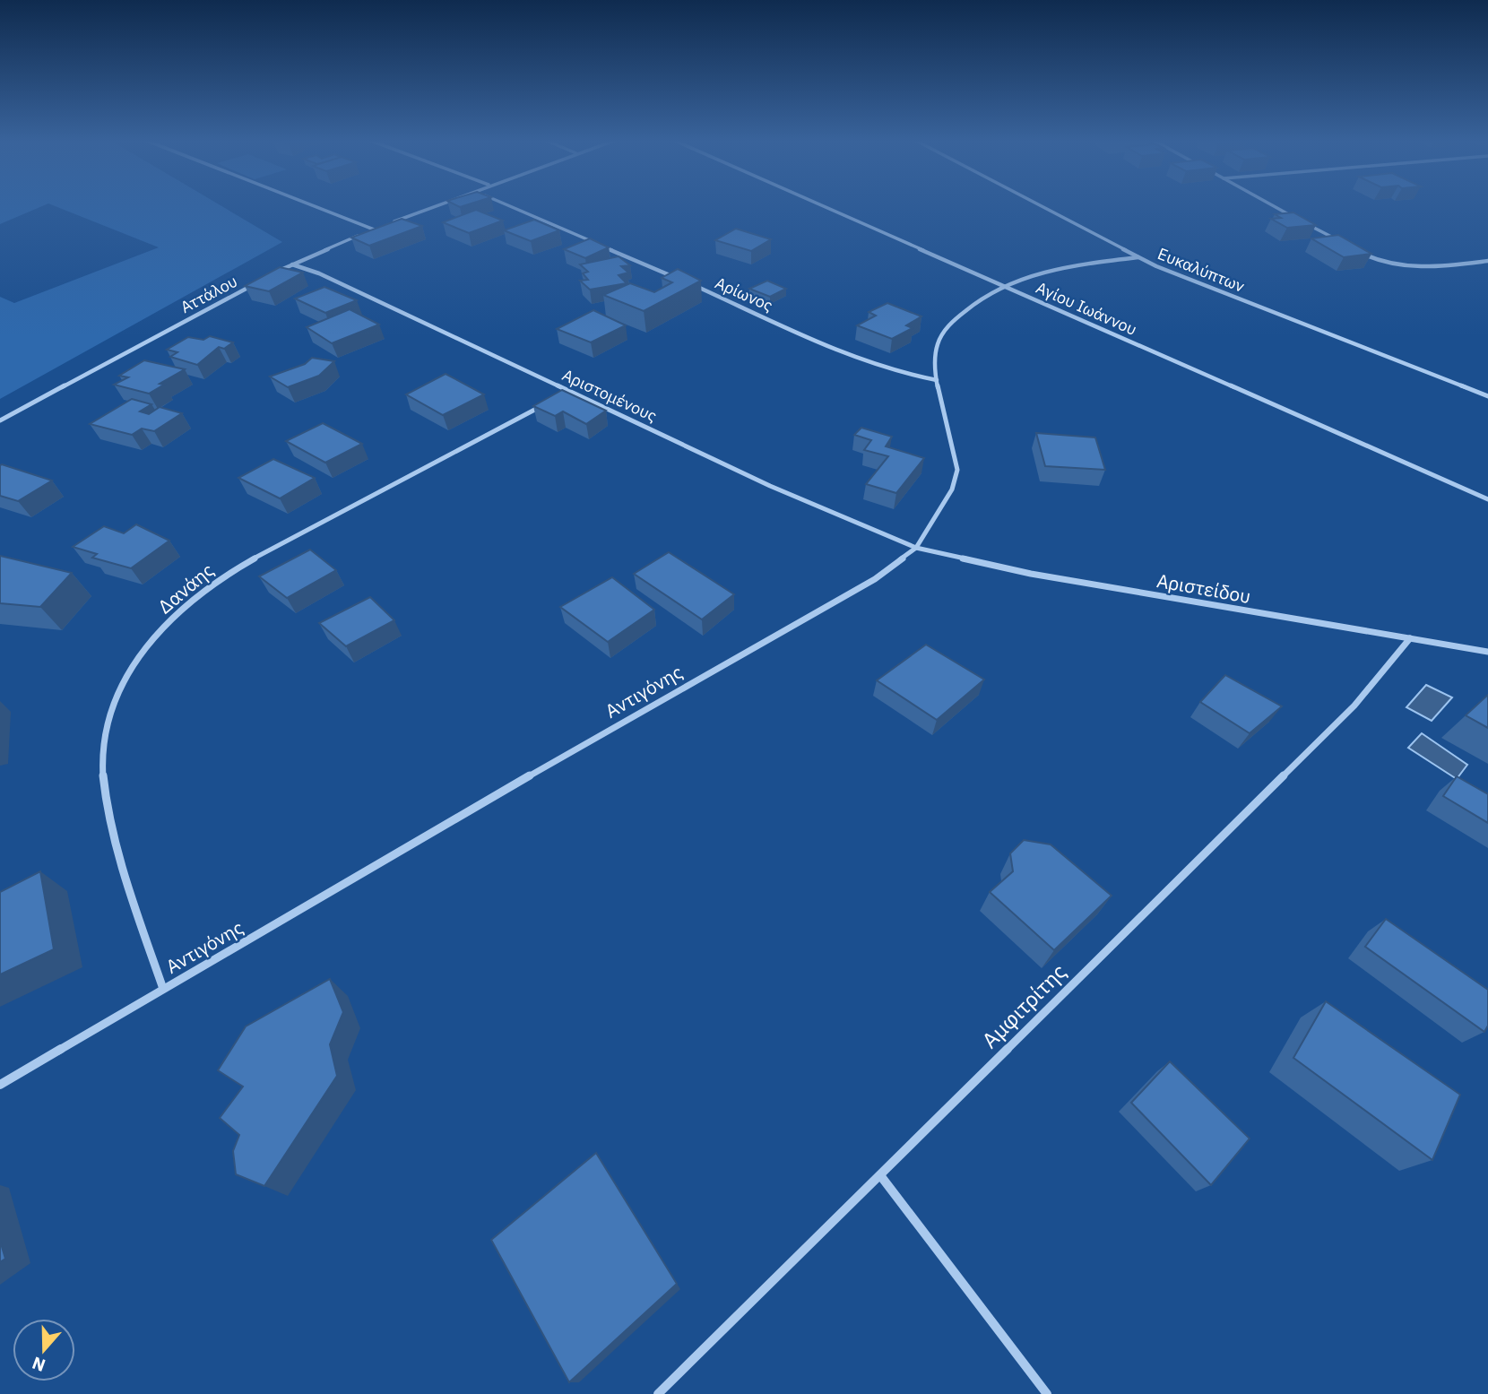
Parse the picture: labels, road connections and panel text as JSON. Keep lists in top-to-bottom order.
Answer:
{
  "streets": {
    "street": [
      "Ευκαλύπτων",
      "Αττάλου",
      "Αρίωνος",
      "Αγίου Ιωάννου",
      "Αριστομένους",
      "Δανάης",
      "Αριστείδου",
      "Αντιγόνης",
      "Αμφιτρίτης"
    ]
  },
  "crossings": [
    ["Ευκαλύπτων", "Αντιγόνης"],
    ["Αρίωνος", "Αντιγόνης"],
    ["Αγίου Ιωάννου", "Αντιγόνης"],
    ["Αριστομένους", "Αριστείδου"],
    ["Αριστομένους", "Αντιγόνης"],
    ["Δανάης", "Αντιγόνης"],
    ["Αριστείδου", "Αντιγόνης"],
    ["Αριστείδου", "Αμφιτρίτης"]
  ],
  "north": "bottom"
}
